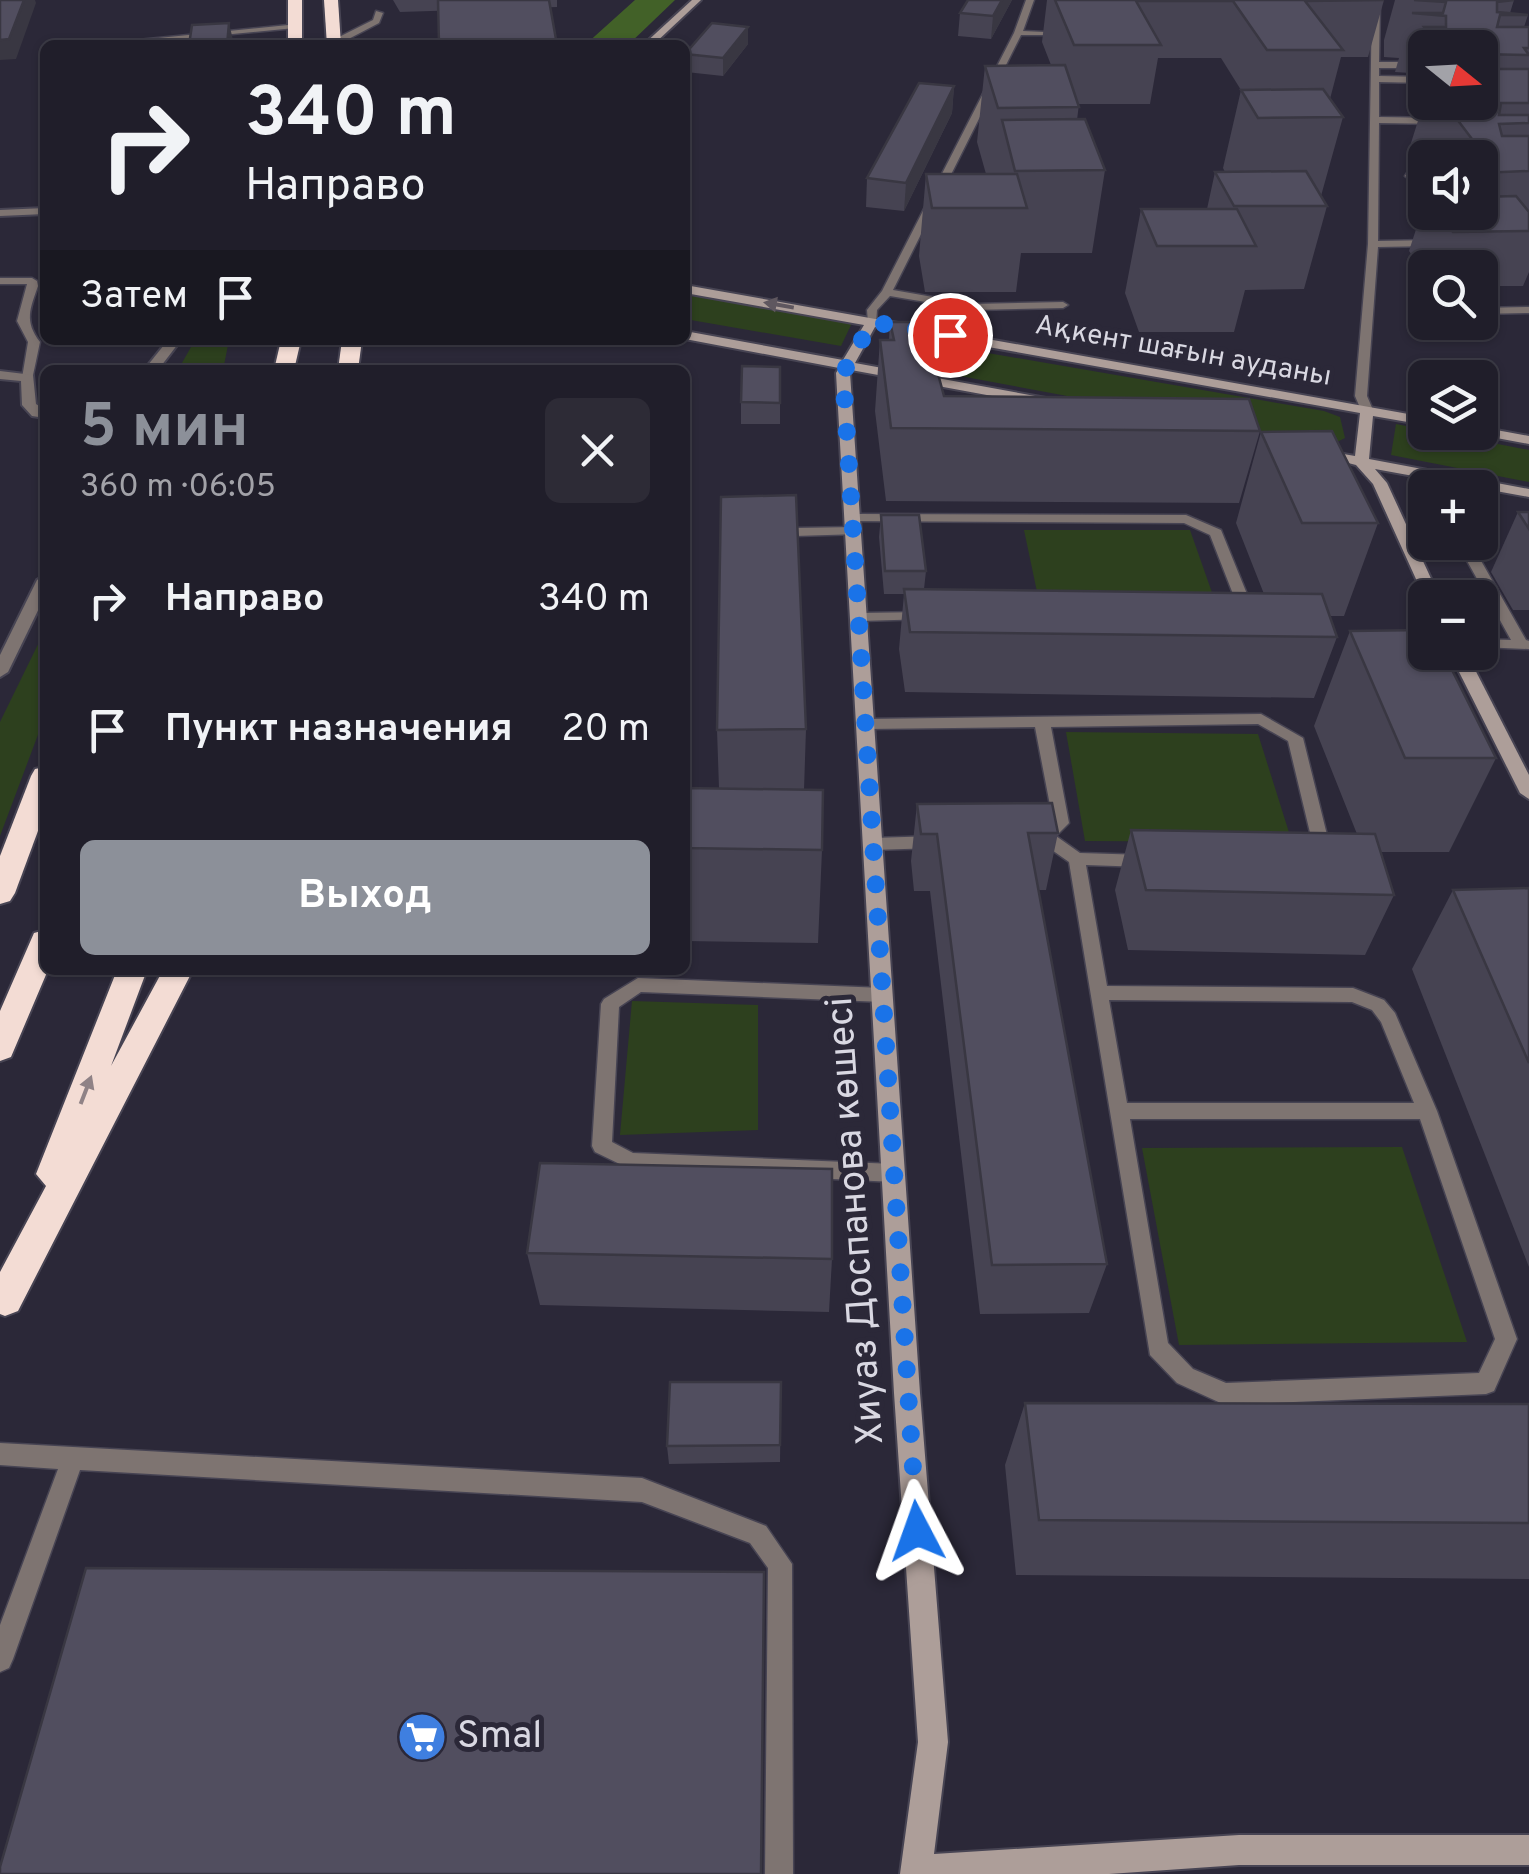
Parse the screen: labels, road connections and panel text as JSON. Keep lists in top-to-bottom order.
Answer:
{
  "streets": {
    "street": ["Ақкент шағын ауданы", "Хиуаз Доспанова көшесі"]
  },
  "places": {
    "supermarket": ["Smal"]
  },
  "north": "right",
  "page": {
    "map_buttons": ["+", "−"],
    "turn": ["340 m", "Направо"],
    "then": "Затем",
    "heading": ["5 мин", "360 m · 06:05"],
    "list": [
      {
        "name": "Направо",
        "value": "340 m"
      },
      {
        "name": "Пункт назначения",
        "value": "20 m"
      }
    ],
    "buttons": "Выход"
  }
}
